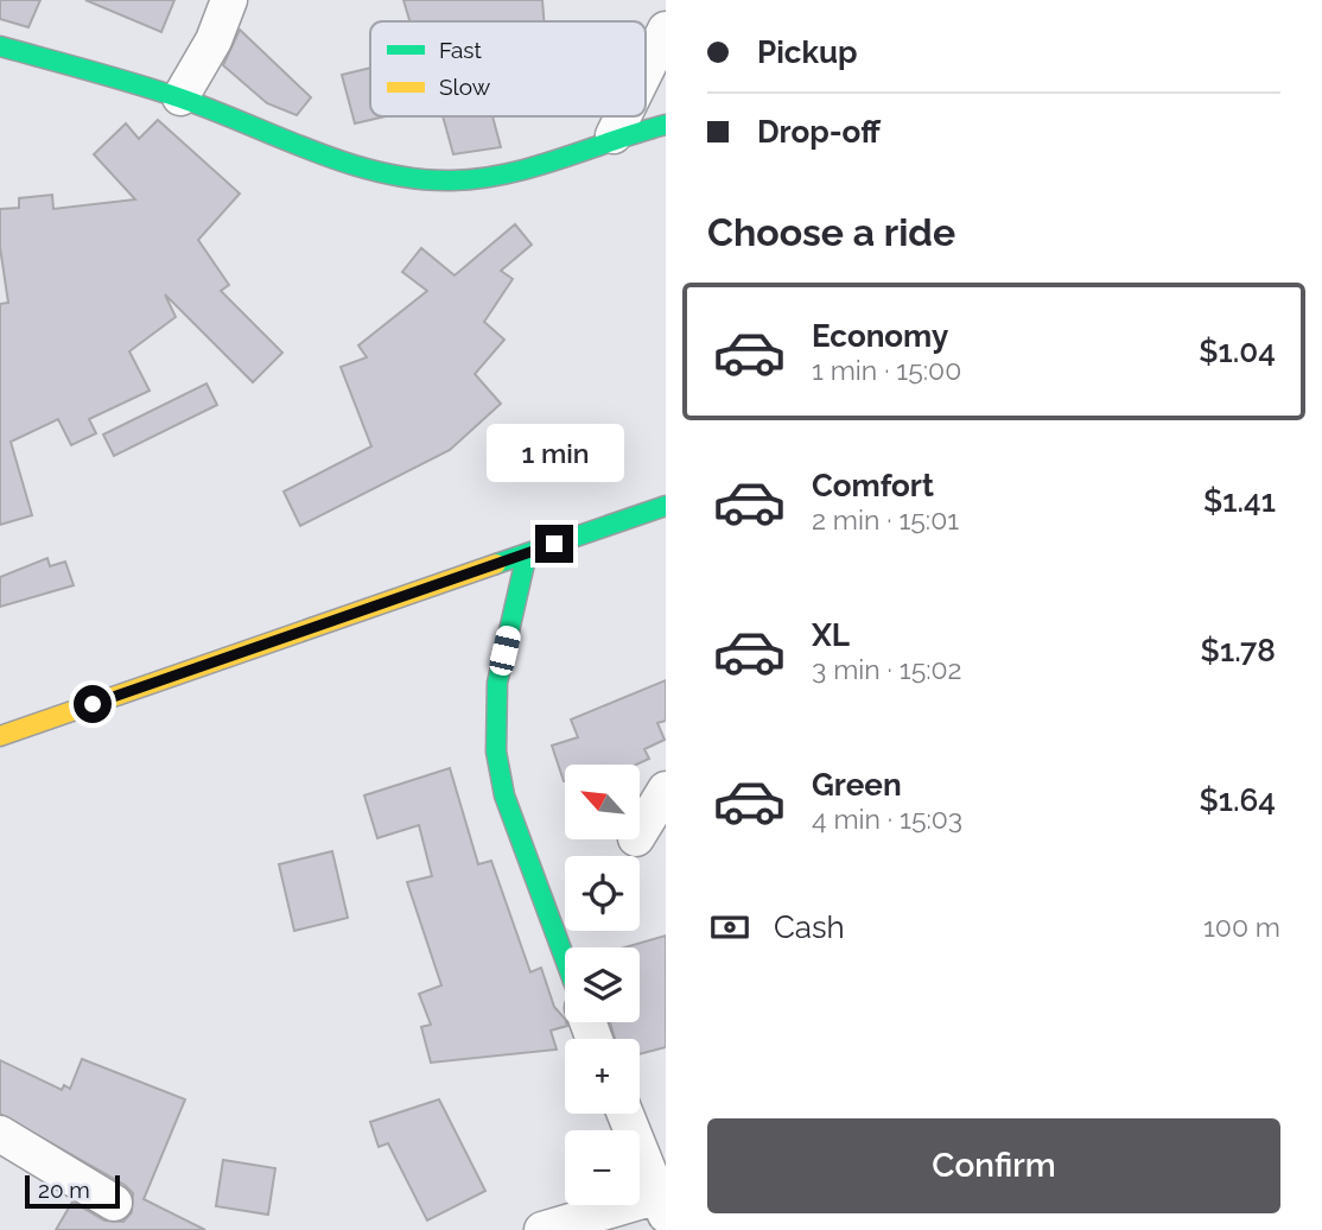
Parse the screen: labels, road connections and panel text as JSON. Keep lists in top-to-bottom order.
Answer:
{
  "legend": ["Fast", "Slow"],
  "scale_bar": "20 m",
  "north": "top left",
  "page": {
    "banner": ["Pickup", "Drop-off"],
    "heading": "Choose a ride",
    "list": [
      {
        "name": "Economy",
        "note": "1 min · 15:00",
        "value": "$1.04"
      },
      {
        "name": "Comfort",
        "note": "2 min · 15:01",
        "value": "$1.41"
      },
      {
        "name": "XL",
        "note": "3 min · 15:02",
        "value": "$1.78"
      },
      {
        "name": "Green",
        "note": "4 min · 15:03",
        "value": "$1.64"
      }
    ],
    "bubble": "1 min",
    "map_buttons": ["+", "−"],
    "pay": ["Cash", "100 m"],
    "buttons": "Confirm",
    "scale": "20 m"
  }
}
